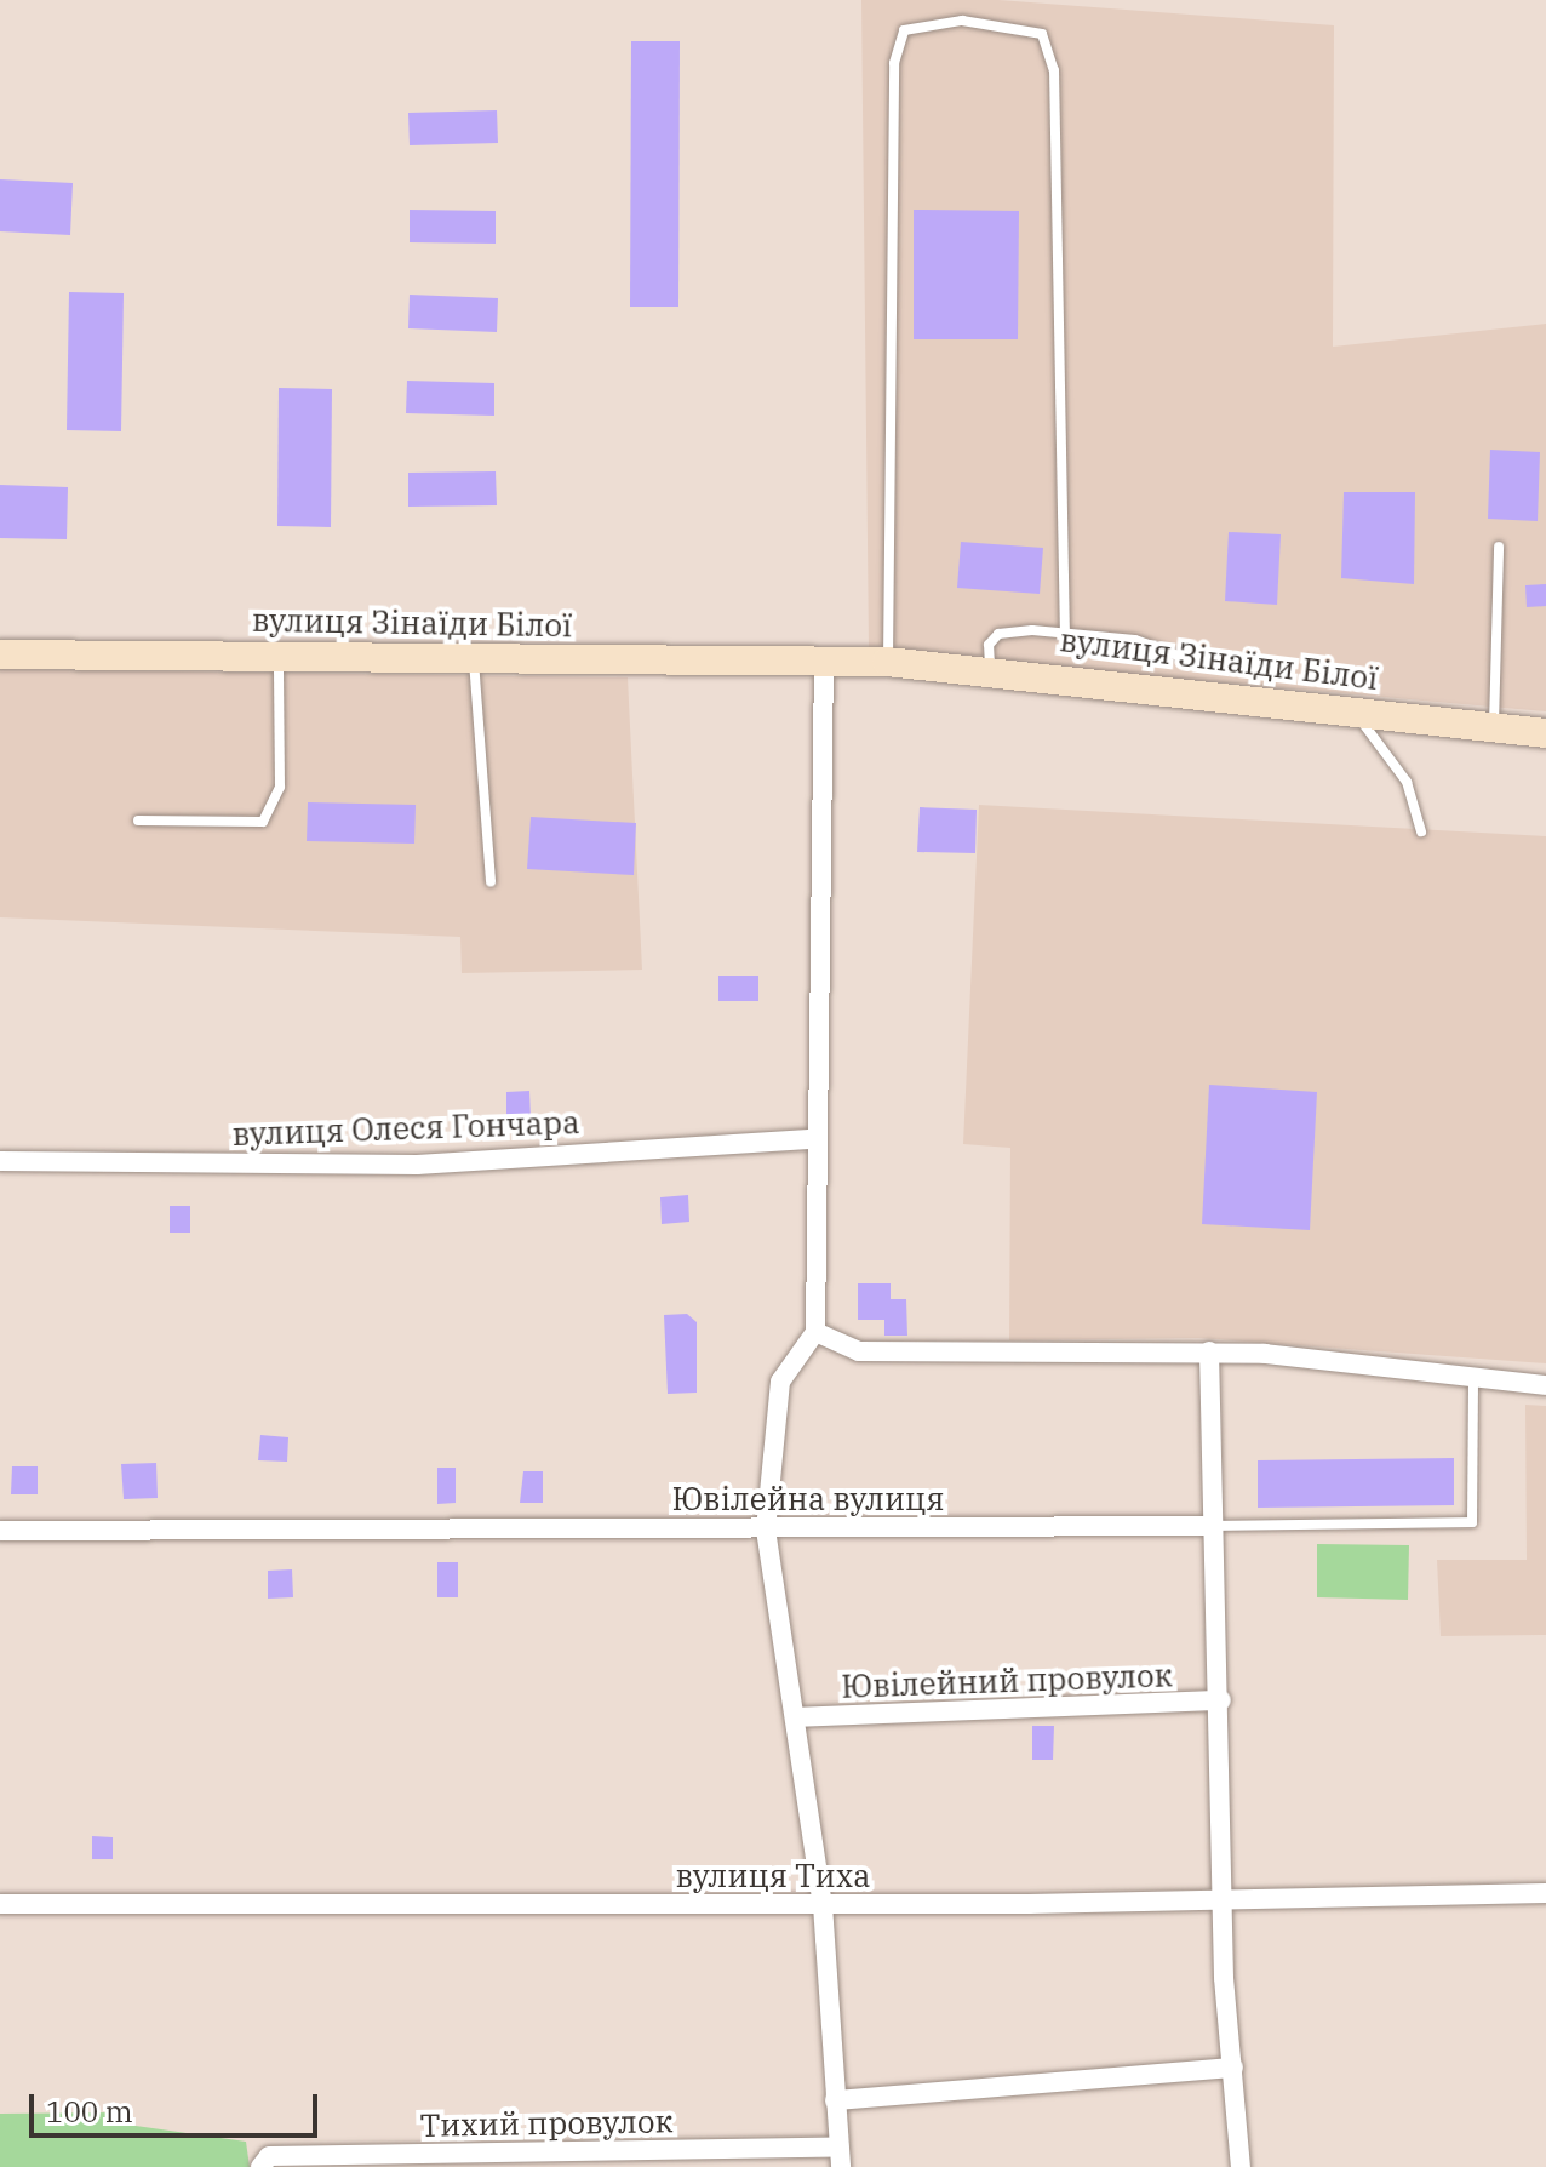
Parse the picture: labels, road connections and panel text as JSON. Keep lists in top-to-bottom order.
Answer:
{
  "streets": {
    "street": [
      "вулиця Зінаїди Білої",
      "вулиця Олеся Гончара",
      "Ювілейна вулиця",
      "Ювілейний провулок",
      "вулиця Тиха",
      "Тихий провулок"
    ]
  },
  "scale_bar": "100 m"
}
